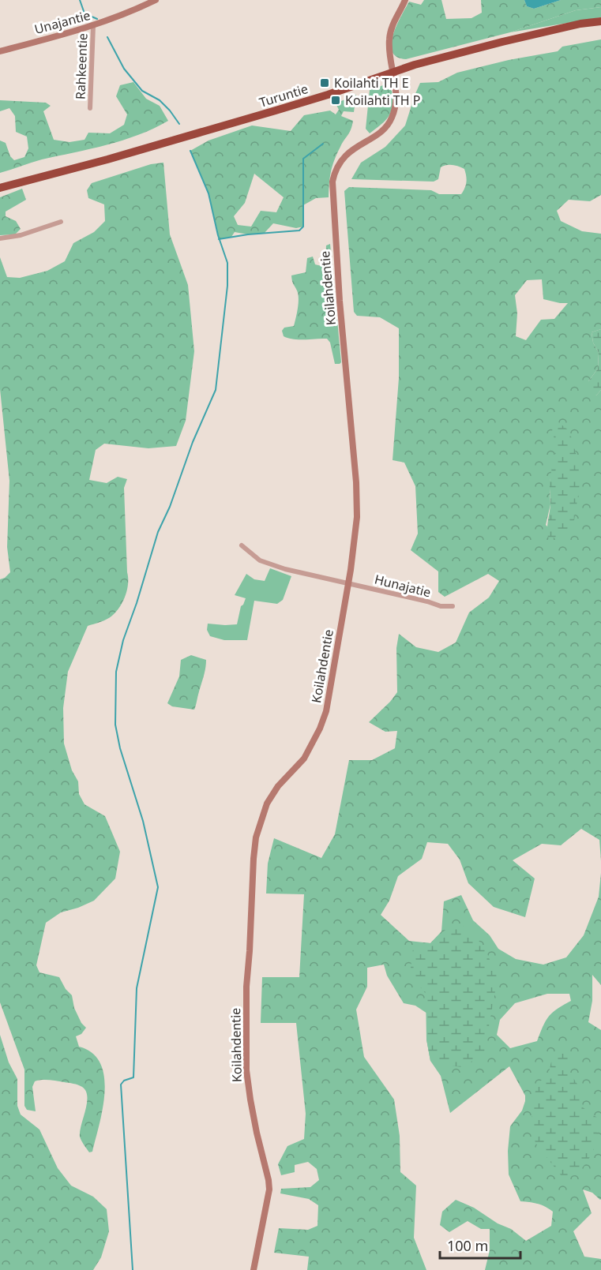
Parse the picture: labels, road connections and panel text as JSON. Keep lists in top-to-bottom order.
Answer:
{
  "streets": {
    "highway": ["Turuntie"],
    "street": [
      "Unajantie",
      "Rahkeentie",
      "Koilahdentie",
      "Hunajatie"
    ]
  },
  "crossings": [
    ["Unajantie", "Rahkeentie"],
    ["Turuntie", "Koilahdentie"],
    ["Koilahdentie", "Hunajatie"]
  ],
  "places": {
    "transit": ["Koilahti TH E", "Koilahti TH P"]
  },
  "scale_bar": "100 m"
}
